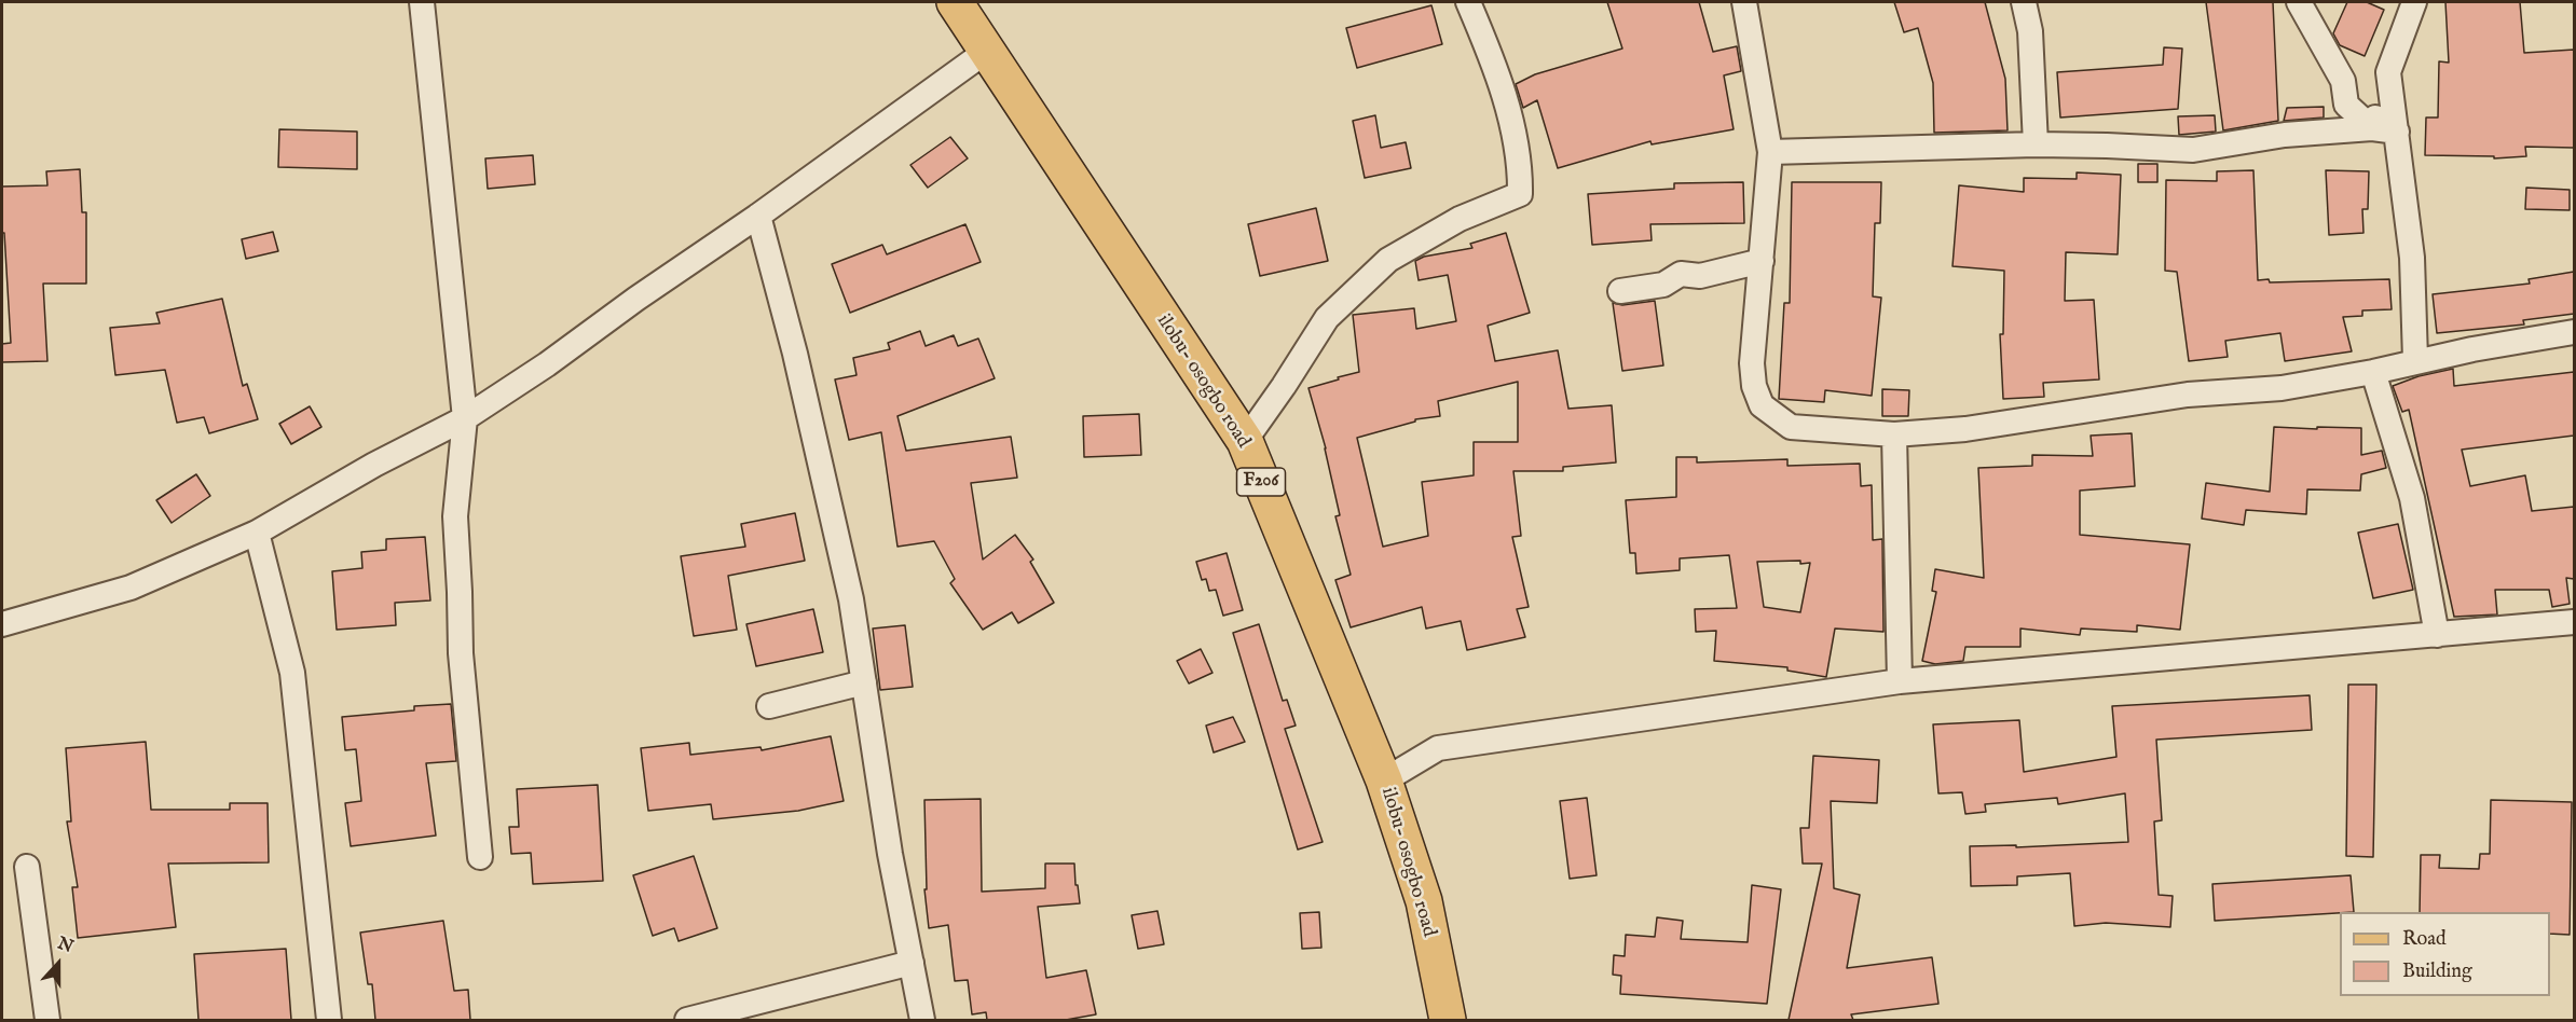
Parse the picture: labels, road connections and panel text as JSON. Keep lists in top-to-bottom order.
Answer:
{
  "streets": {
    "main road": ["ilobu- osogbo road", "F206"]
  },
  "legend": ["Road", "Building"],
  "north": "top"
}
